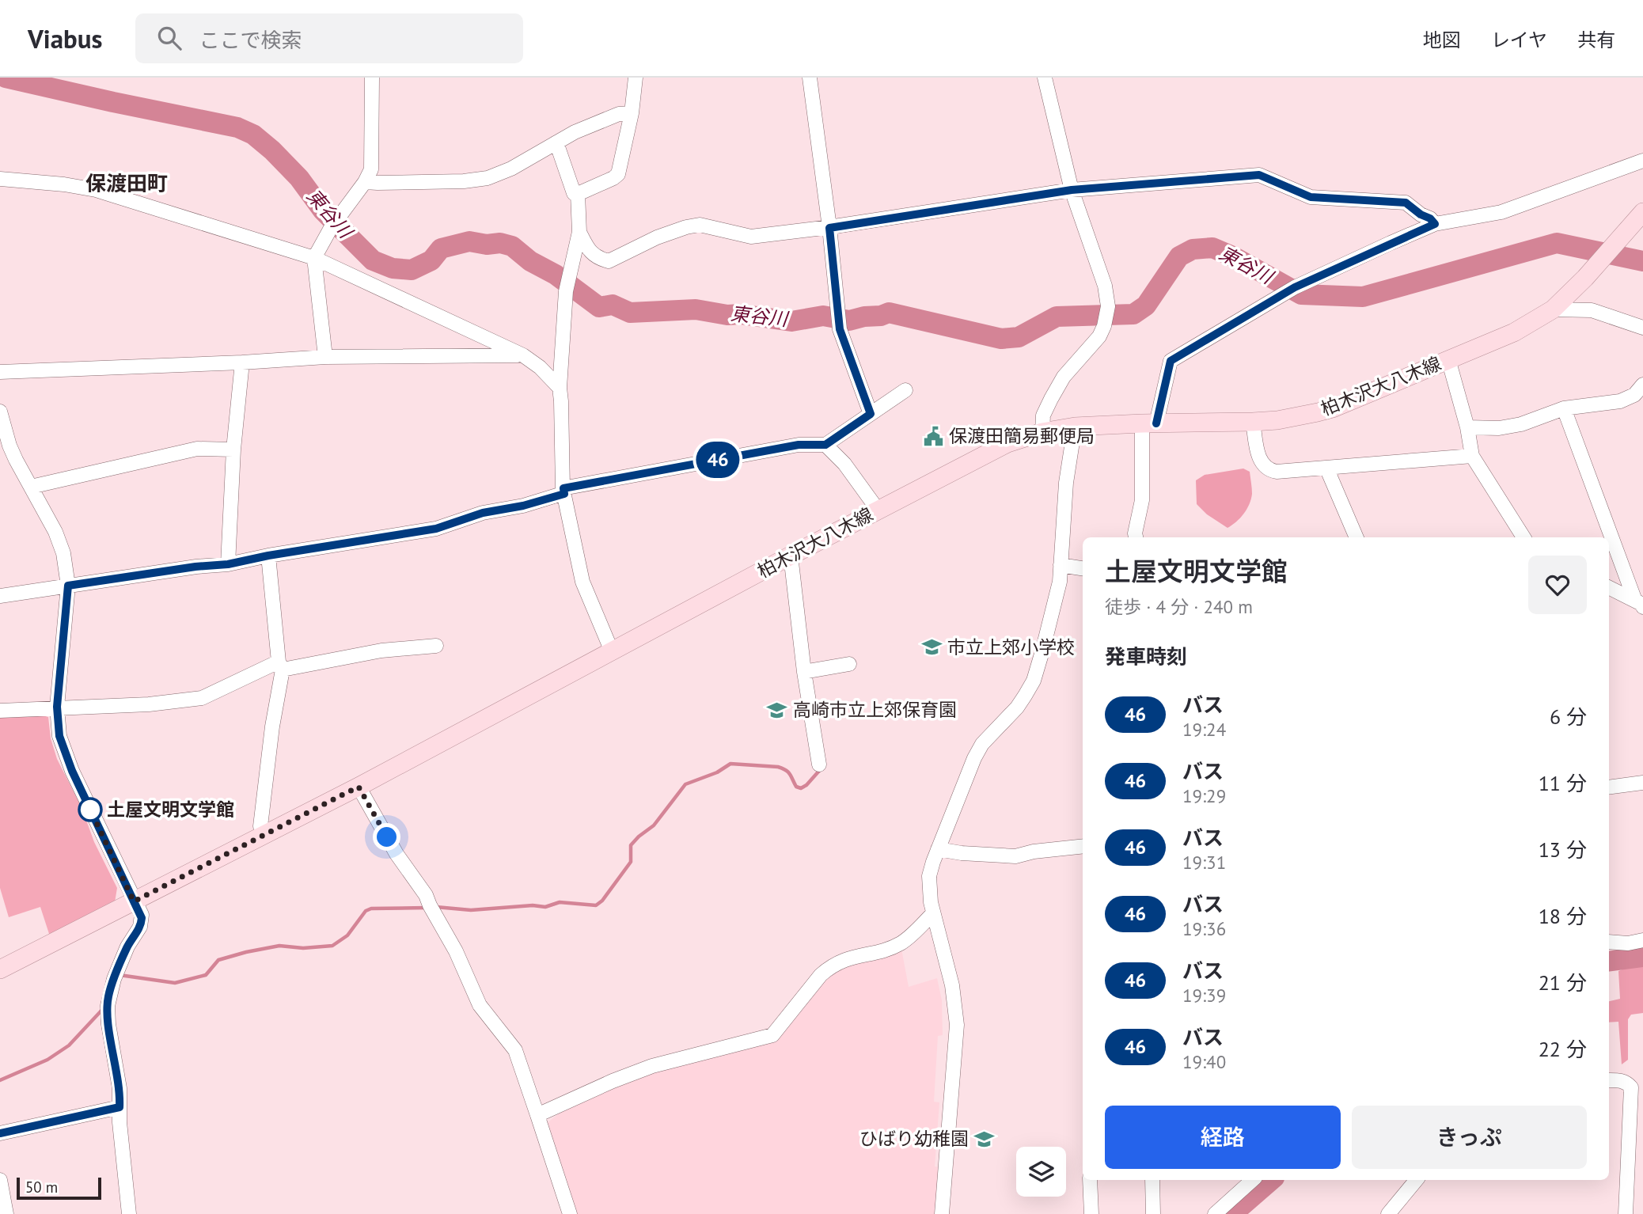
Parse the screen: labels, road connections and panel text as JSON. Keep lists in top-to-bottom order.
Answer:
{
  "streets": {
    "main road": ["柏木沢大八木線"]
  },
  "districts": ["保渡田町"],
  "water": ["東谷川"],
  "places": {
    "public building": ["保渡田簡易郵便局"],
    "school or university": ["市立上郊小学校", "高崎市立上郊保育園", "ひばり幼稚園"],
    "other": ["土屋文明文学館"]
  },
  "lines": ["bus line 46"],
  "scale_bar": "50 m",
  "page": {
    "header": "Viabus",
    "search": "ここで検索",
    "nav": ["地図", "レイヤ", "共有"],
    "on_map": "46",
    "heading": [
      ["土屋文明文学館", "徒歩 · 4 分 · 240 m"],
      "発車時刻"
    ],
    "list": [
      {
        "mark": "46",
        "name": "バス",
        "note": "19:24",
        "value": "6 分"
      },
      {
        "mark": "46",
        "name": "バス",
        "note": "19:29",
        "value": "11 分"
      },
      {
        "mark": "46",
        "name": "バス",
        "note": "19:31",
        "value": "13 分"
      },
      {
        "mark": "46",
        "name": "バス",
        "note": "19:36",
        "value": "18 分"
      },
      {
        "mark": "46",
        "name": "バス",
        "note": "19:39",
        "value": "21 分"
      },
      {
        "mark": "46",
        "name": "バス",
        "note": "19:40",
        "value": "22 分"
      }
    ],
    "buttons": ["経路", "きっぷ"],
    "scale": "50 m"
  }
}
